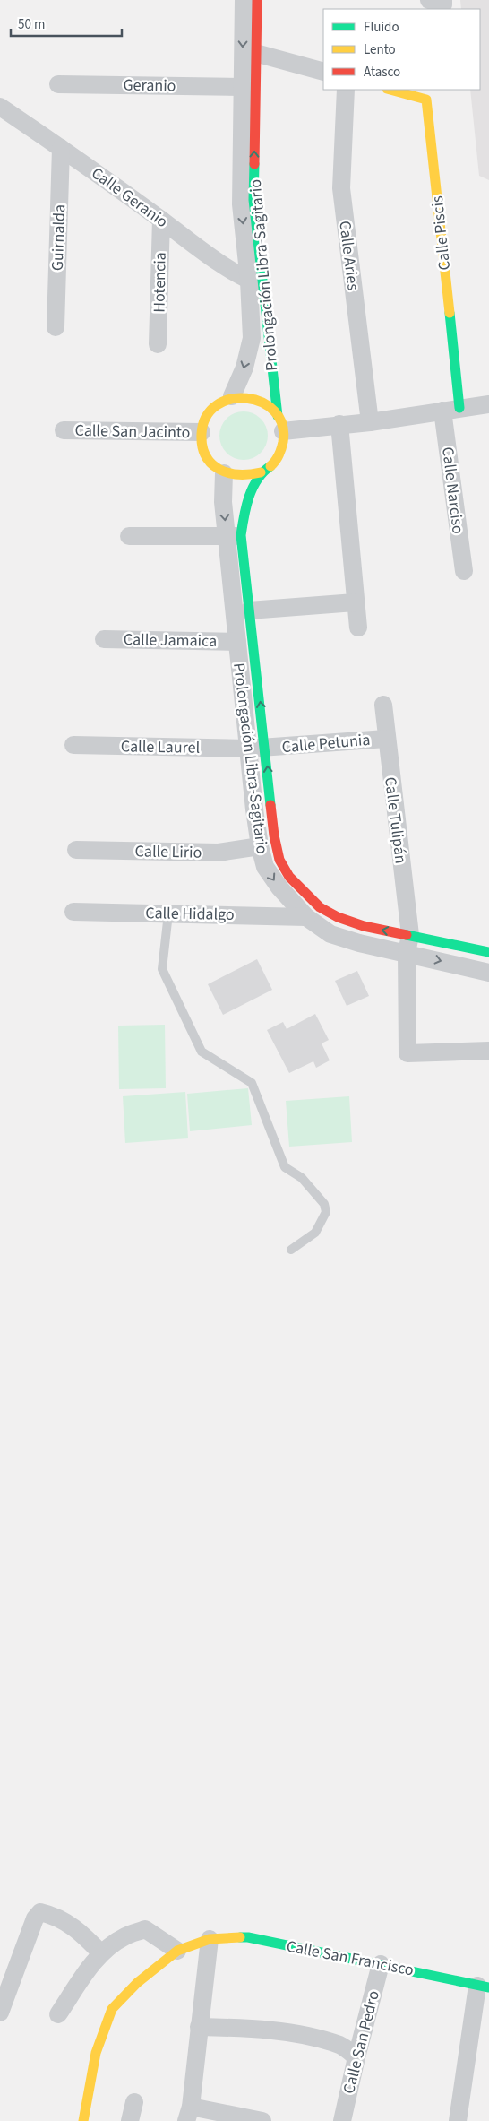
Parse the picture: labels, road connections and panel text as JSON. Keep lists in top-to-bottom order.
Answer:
{
  "streets": {
    "street": [
      "Geranio",
      "Calle Geranio",
      "Calle Piscis",
      "Guirnalda",
      "Calle Aries",
      "Prolongación Libra-Sagitario",
      "Hotencia",
      "Calle San Jacinto",
      "Calle Narciso",
      "Calle Jamaica",
      "Calle Petunia",
      "Calle Laurel",
      "Calle Tulipán",
      "Calle Lirio",
      "Calle Hidalgo",
      "Calle San Francisco",
      "Calle San Pedro"
    ]
  },
  "crossings": [
    ["Geranio", "Prolongación Libra-Sagitario"],
    ["Calle Geranio", "Guirnalda"],
    ["Calle Geranio", "Prolongación Libra-Sagitario"],
    ["Calle Geranio", "Hotencia"],
    ["Calle Piscis", "Calle Narciso"],
    ["Prolongación Libra-Sagitario", "Calle San Jacinto"],
    ["Prolongación Libra-Sagitario", "Calle Jamaica"],
    ["Prolongación Libra-Sagitario", "Calle Petunia"],
    ["Prolongación Libra-Sagitario", "Calle Laurel"],
    ["Prolongación Libra-Sagitario", "Calle Tulipán"],
    ["Prolongación Libra-Sagitario", "Calle Lirio"],
    ["Prolongación Libra-Sagitario", "Calle Hidalgo"],
    ["Calle Petunia", "Calle Laurel"],
    ["Calle Petunia", "Calle Tulipán"],
    ["Calle San Francisco", "Calle San Pedro"]
  ],
  "legend": ["Fluido", "Lento", "Atasco"],
  "scale_bar": "50 m"
}
